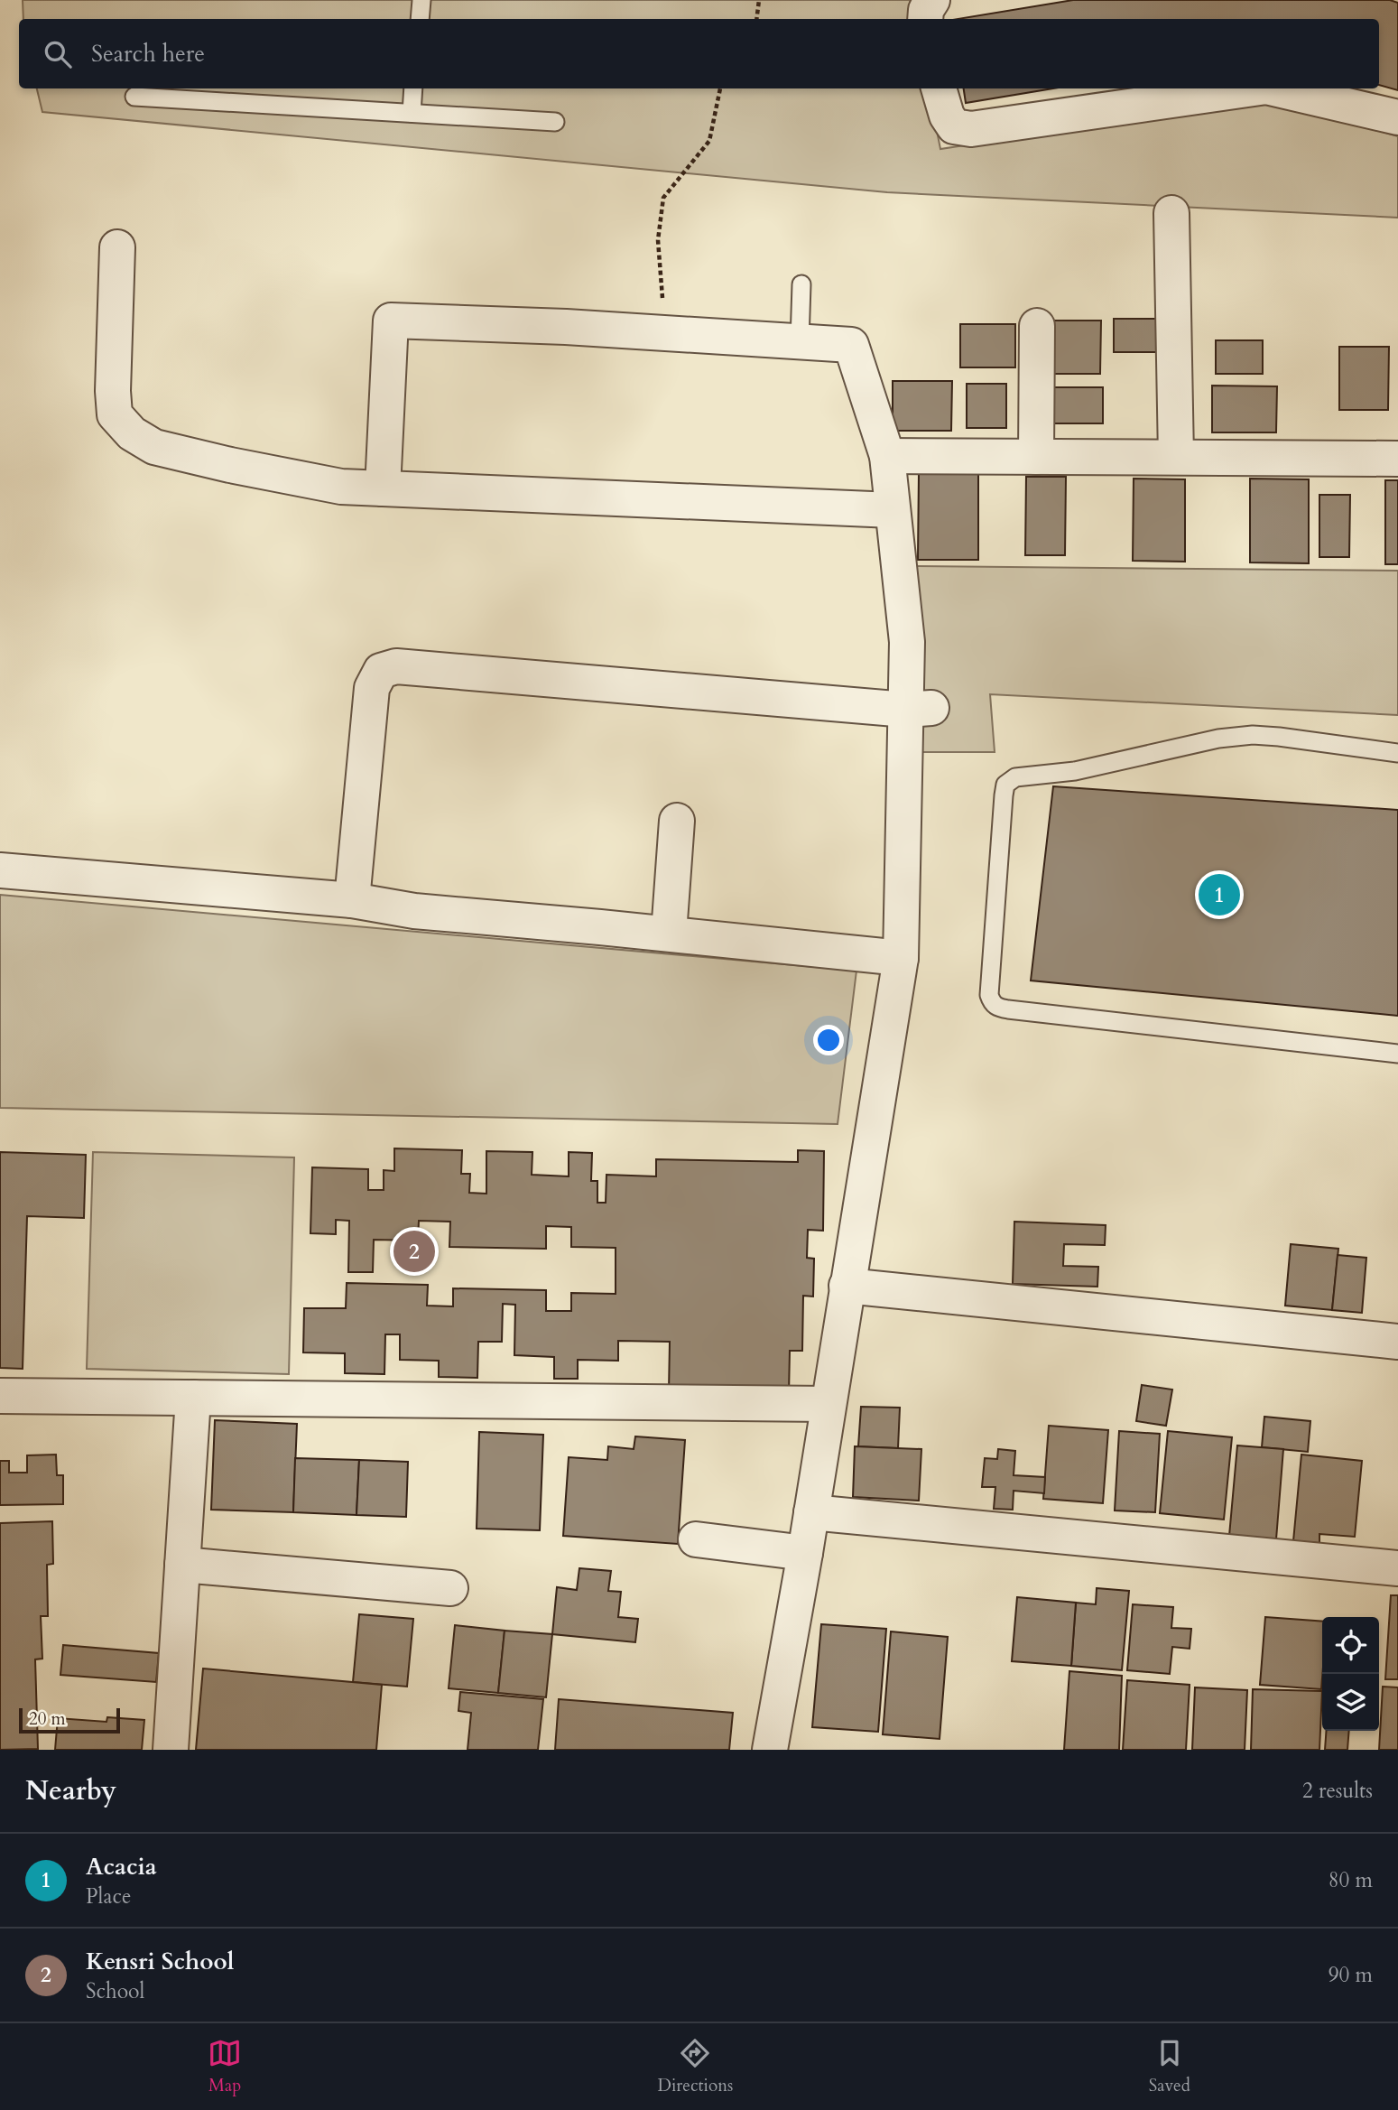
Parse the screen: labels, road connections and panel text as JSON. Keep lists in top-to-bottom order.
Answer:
{
  "scale_bar": "20 m",
  "page": {
    "search": "Search here",
    "pins": ["1", "2"],
    "scale": "20 m",
    "heading": ["Nearby", "2 results"],
    "list": [
      {
        "mark": "1",
        "name": "Acacia",
        "note": "Place",
        "value": "80 m"
      },
      {
        "mark": "2",
        "name": "Kensri School",
        "note": "School",
        "value": "90 m"
      }
    ],
    "nav": ["Map", "Directions", "Saved"]
  }
}
